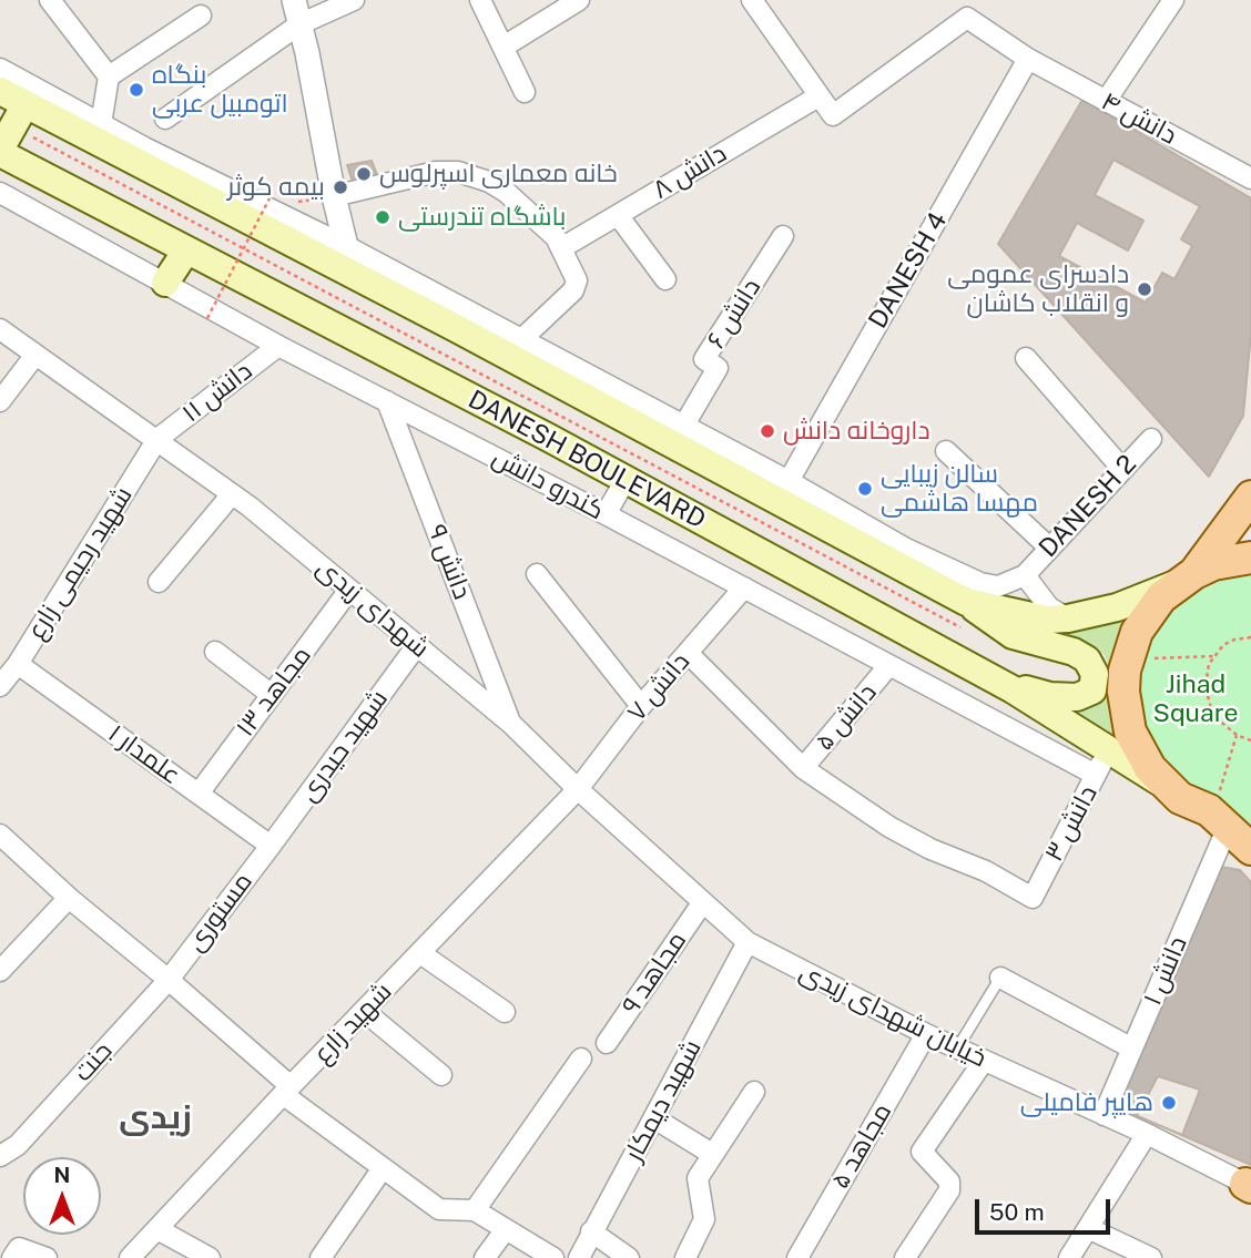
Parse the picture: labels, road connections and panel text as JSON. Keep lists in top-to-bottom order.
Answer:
{
  "streets": {
    "main road": ["DANESH BOULEVARD"],
    "street": [
      "دانش ۴",
      "دانش ۸",
      "DANESH 4",
      "دانش ۶",
      "دانش ۱۱",
      "کندرو دانش",
      "DANESH 2",
      "دانش ۹",
      "شهید رحیمی زارع",
      "شهدای زیدی",
      "دانش ۷",
      "مجاهد ۱۳",
      "دانش ۵",
      "شهید حیدری",
      "علمدار ۱",
      "دانش ۳",
      "مستوری",
      "دانش ۱",
      "مجاهد ۹",
      "خیابان شهدای زیدی",
      "شهید زارع",
      "جنت",
      "شهید دیمکار",
      "مجاهد ۵"
    ]
  },
  "crossings": [
    ["دانش ۴", "دانش ۸"],
    ["دانش ۴", "DANESH 4"],
    ["دانش ۱۱", "کندرو دانش"],
    ["دانش ۱۱", "شهید رحیمی زارع"],
    ["دانش ۱۱", "شهدای زیدی"],
    ["DANESH BOULEVARD", "دانش ۳"],
    ["کندرو دانش", "دانش ۹"],
    ["کندرو دانش", "دانش ۷"],
    ["کندرو دانش", "دانش ۵"],
    ["کندرو دانش", "دانش ۳"],
    ["دانش ۹", "شهدای زیدی"],
    ["شهید رحیمی زارع", "شهدای زیدی"],
    ["شهید رحیمی زارع", "علمدار ۱"],
    ["شهدای زیدی", "دانش ۷"],
    ["شهدای زیدی", "مجاهد ۱۳"],
    ["شهدای زیدی", "شهید حیدری"],
    ["شهدای زیدی", "خیابان شهدای زیدی"],
    ["شهدای زیدی", "شهید زارع"],
    ["دانش ۷", "خیابان شهدای زیدی"],
    ["دانش ۷", "شهید زارع"],
    ["مجاهد ۱۳", "علمدار ۱"],
    ["دانش ۵", "دانش ۳"],
    ["شهید حیدری", "علمدار ۱"],
    ["شهید حیدری", "مستوری"],
    ["علمدار ۱", "مستوری"],
    ["مستوری", "جنت"],
    ["دانش ۱", "خیابان شهدای زیدی"],
    ["مجاهد ۹", "خیابان شهدای زیدی"],
    ["خیابان شهدای زیدی", "شهید زارع"],
    ["خیابان شهدای زیدی", "شهید دیمکار"],
    ["خیابان شهدای زیدی", "مجاهد ۵"]
  ],
  "districts": ["زیدی"],
  "parks": ["Jihad Square"],
  "places": [
    "بنگاه اتومبیل عربی",
    "خانه معماری اسپرلوس",
    "بیمه کوثر",
    "باشگاه تندرستی",
    "دادسرای عمومی و انقلاب کاشان",
    "داروخانه دانش",
    "سالن زیبایی مهسا هاشمی",
    "هایپر فامیلی"
  ],
  "scale_bar": "50 m",
  "north": "top"
}
